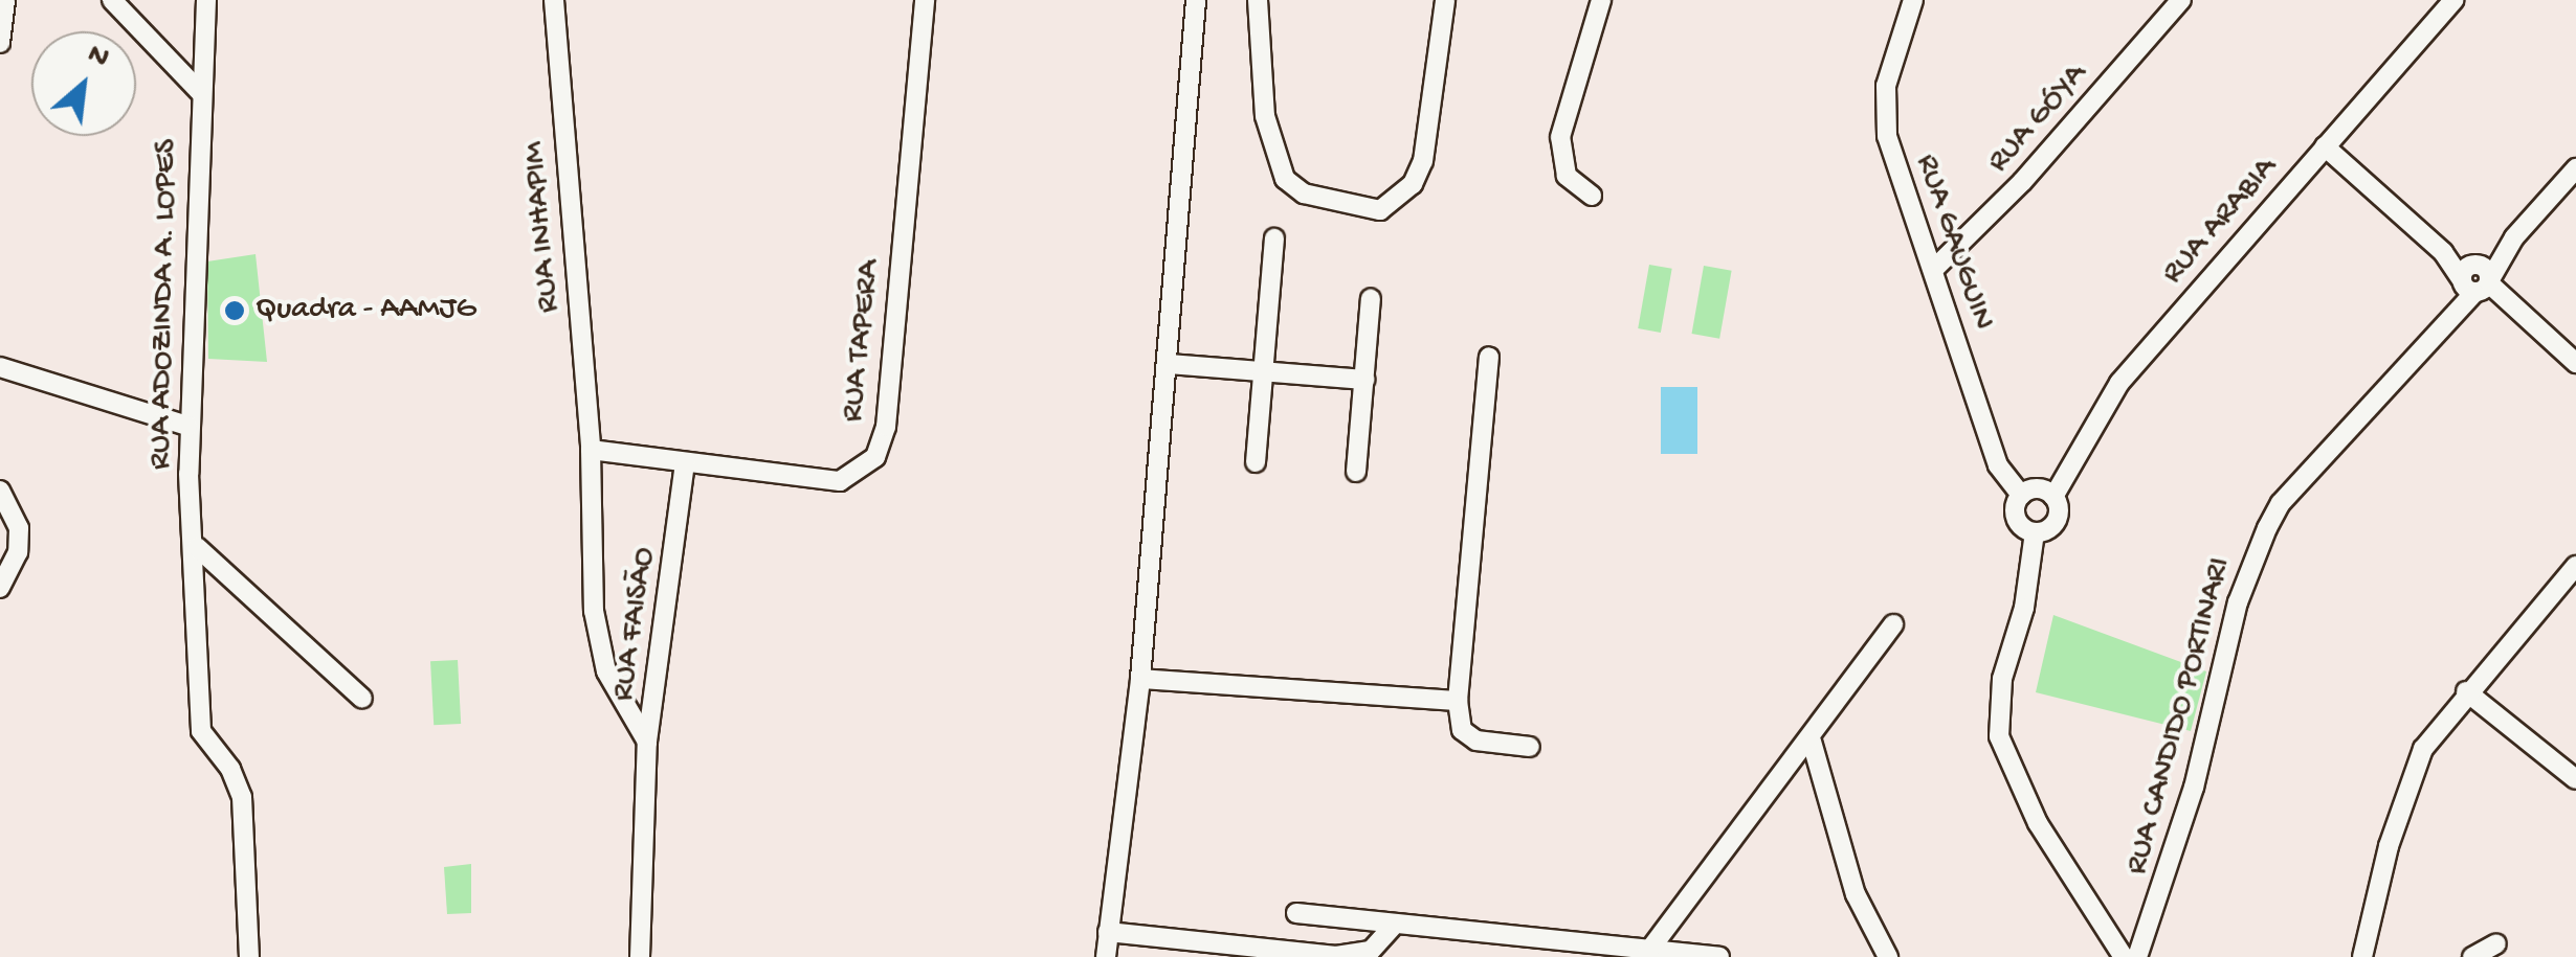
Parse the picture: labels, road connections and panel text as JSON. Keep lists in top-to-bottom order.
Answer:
{
  "streets": {
    "street": [
      "RUA GÓYA",
      "RUA ARABIA",
      "RUA INHAPIM",
      "RUA GAUGUIN",
      "RUA ADOZINDA A. LOPES",
      "RUA TAPERA",
      "RUA FAISÃO",
      "RUA CANDIDO PORTINARI"
    ]
  },
  "crossings": [
    ["RUA GÓYA", "RUA GAUGUIN"],
    ["RUA ARABIA", "RUA GAUGUIN"],
    ["RUA INHAPIM", "RUA TAPERA"],
    ["RUA INHAPIM", "RUA FAISÃO"],
    ["RUA TAPERA", "RUA FAISÃO"]
  ],
  "places": ["Quadra - AAMJG"],
  "north": "top right"
}
